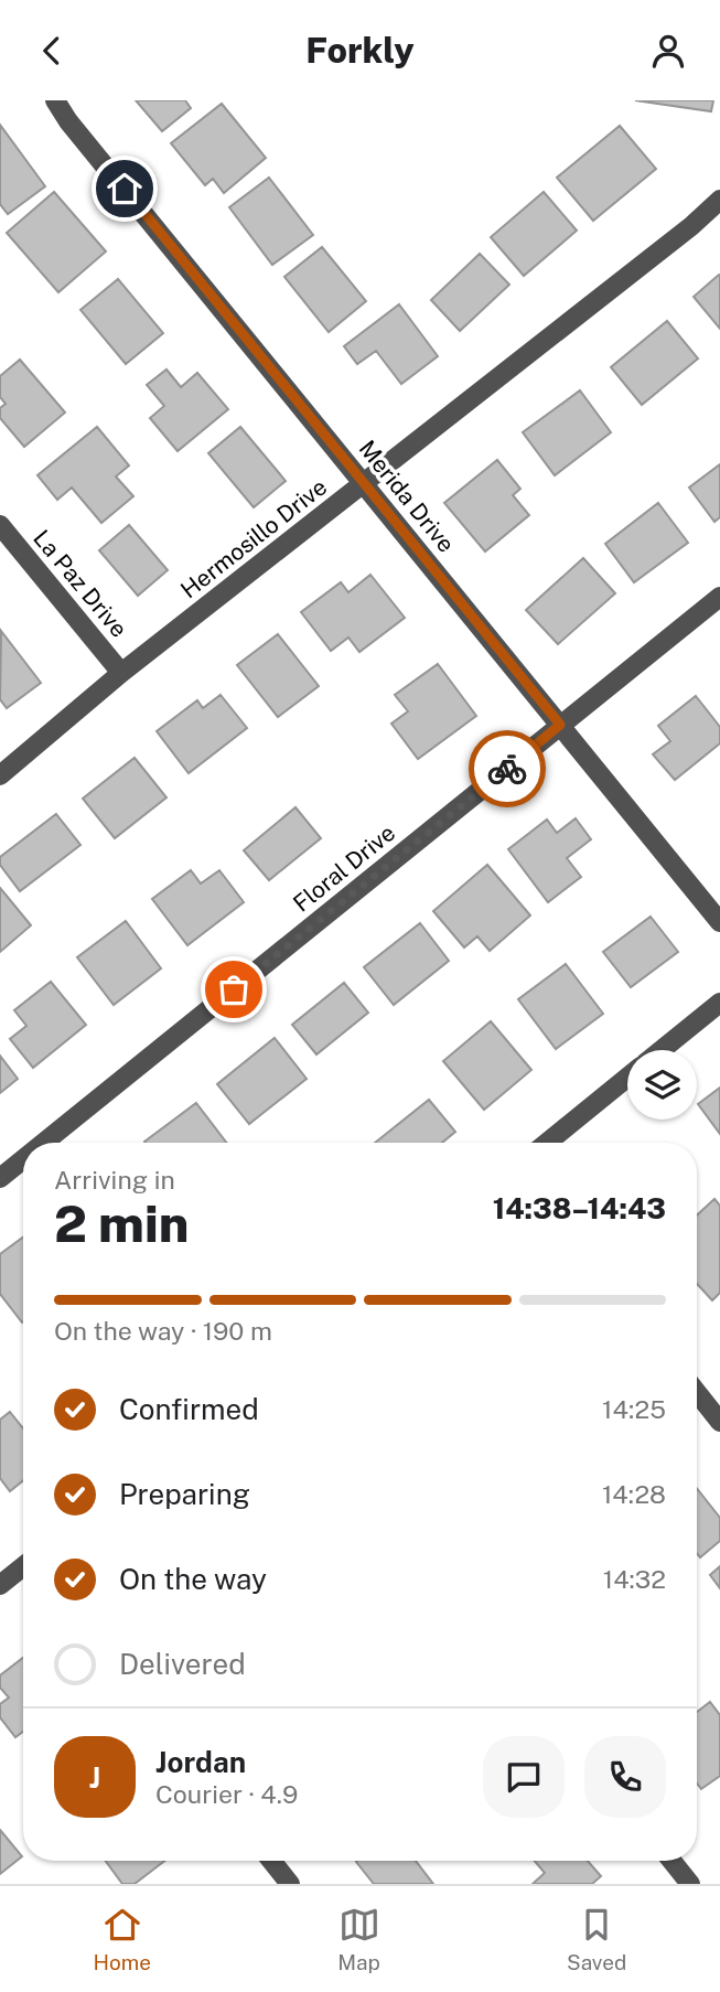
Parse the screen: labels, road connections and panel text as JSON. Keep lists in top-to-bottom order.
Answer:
{
  "streets": {
    "street": [
      "Merida Drive",
      "Hermosillo Drive",
      "La Paz Drive",
      "Floral Drive"
    ]
  },
  "crossings": [
    ["Merida Drive", "Hermosillo Drive"],
    ["Merida Drive", "Floral Drive"],
    ["Hermosillo Drive", "La Paz Drive"]
  ],
  "page": {
    "header": "Forkly",
    "heading": ["2 min", "Arriving in", "14:38–14:43"],
    "panel": ["Jordan", "Courier · 4.9"],
    "bar": "On the way · 190 m",
    "list": [
      ["Confirmed", "14:25"],
      ["Preparing", "14:28"],
      ["On the way", "14:32"],
      "Delivered"
    ],
    "round": "J",
    "tabs": ["Home", "Map", "Saved"]
  }
}
